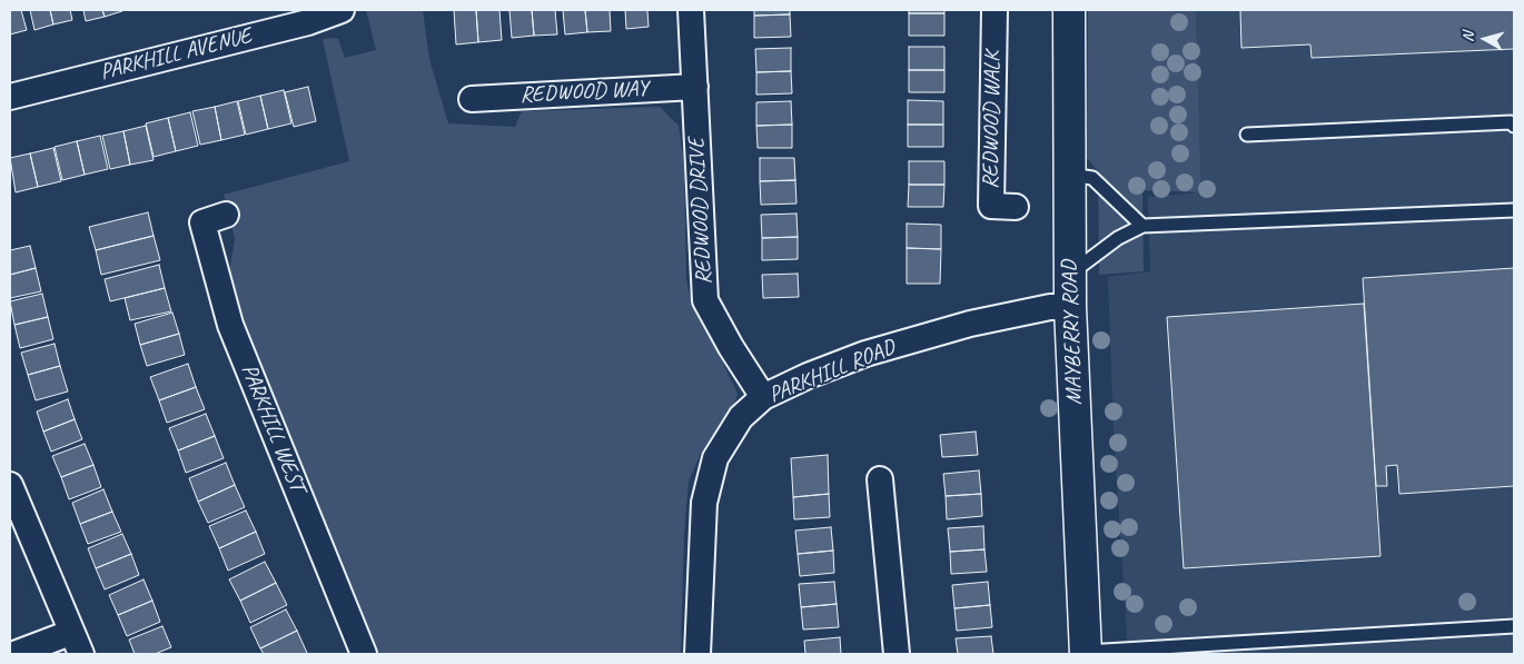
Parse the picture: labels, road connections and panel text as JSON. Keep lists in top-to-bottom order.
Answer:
{
  "streets": {
    "street": [
      "PARKHILL AVENUE",
      "REDWOOD WAY",
      "REDWOOD WALK",
      "REDWOOD DRIVE",
      "MAYBERRY ROAD",
      "PARKHILL ROAD",
      "PARKHILL WEST"
    ]
  },
  "crossings": [
    ["REDWOOD WAY", "REDWOOD DRIVE"],
    ["REDWOOD DRIVE", "PARKHILL ROAD"],
    ["MAYBERRY ROAD", "PARKHILL ROAD"]
  ],
  "north": "left"
}
